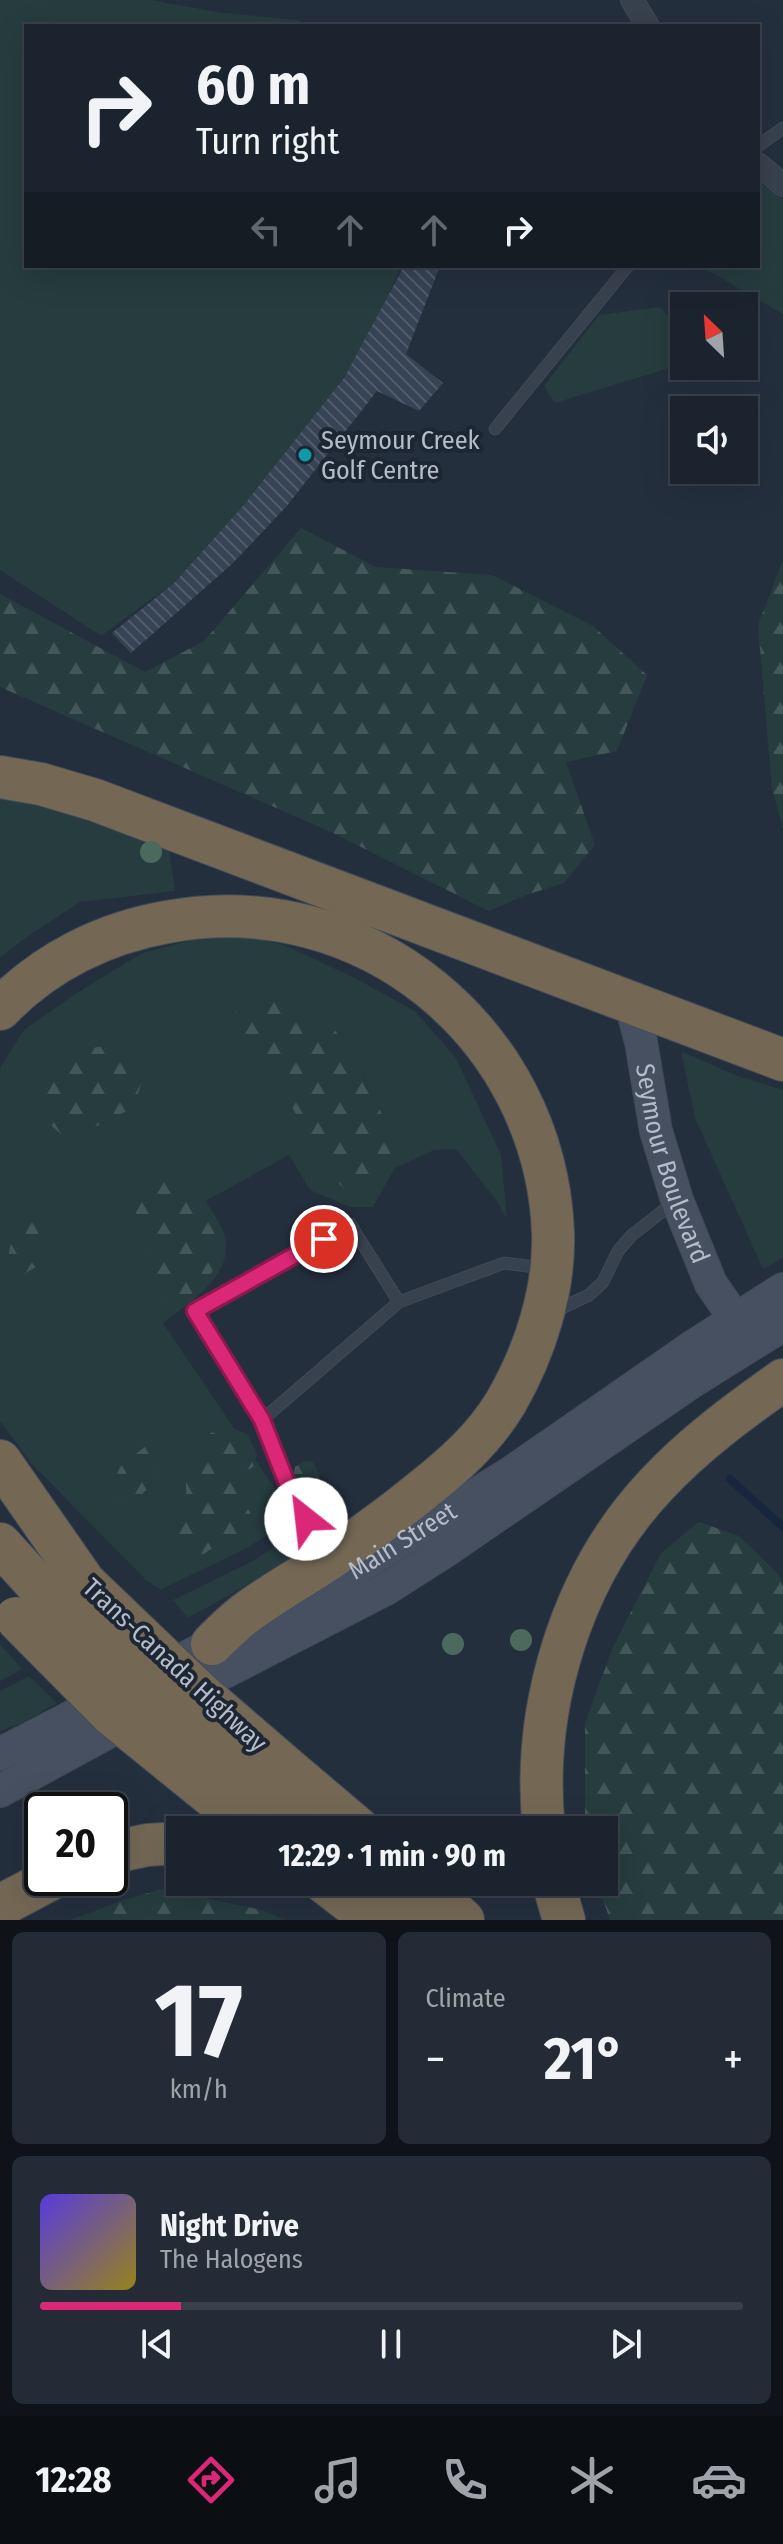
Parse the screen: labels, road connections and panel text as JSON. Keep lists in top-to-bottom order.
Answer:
{
  "streets": {
    "highway": ["Trans-Canada Highway"],
    "main road": ["Seymour Boulevard", "Main Street"]
  },
  "crossings": [
    ["Seymour Boulevard", "Main Street"]
  ],
  "places": ["Seymour Creek Golf Centre"],
  "north": "top left",
  "page": {
    "turn": ["60 m", "Turn right"],
    "limit": "20",
    "trip": "12:29 · 1 min · 90 m",
    "tile": [
      ["17", "km/h"],
      "Climate"
    ],
    "heat": ["−", "21°", "+"],
    "song": ["Night Drive", "The Halogens"],
    "tabs": "12:28"
  }
}
